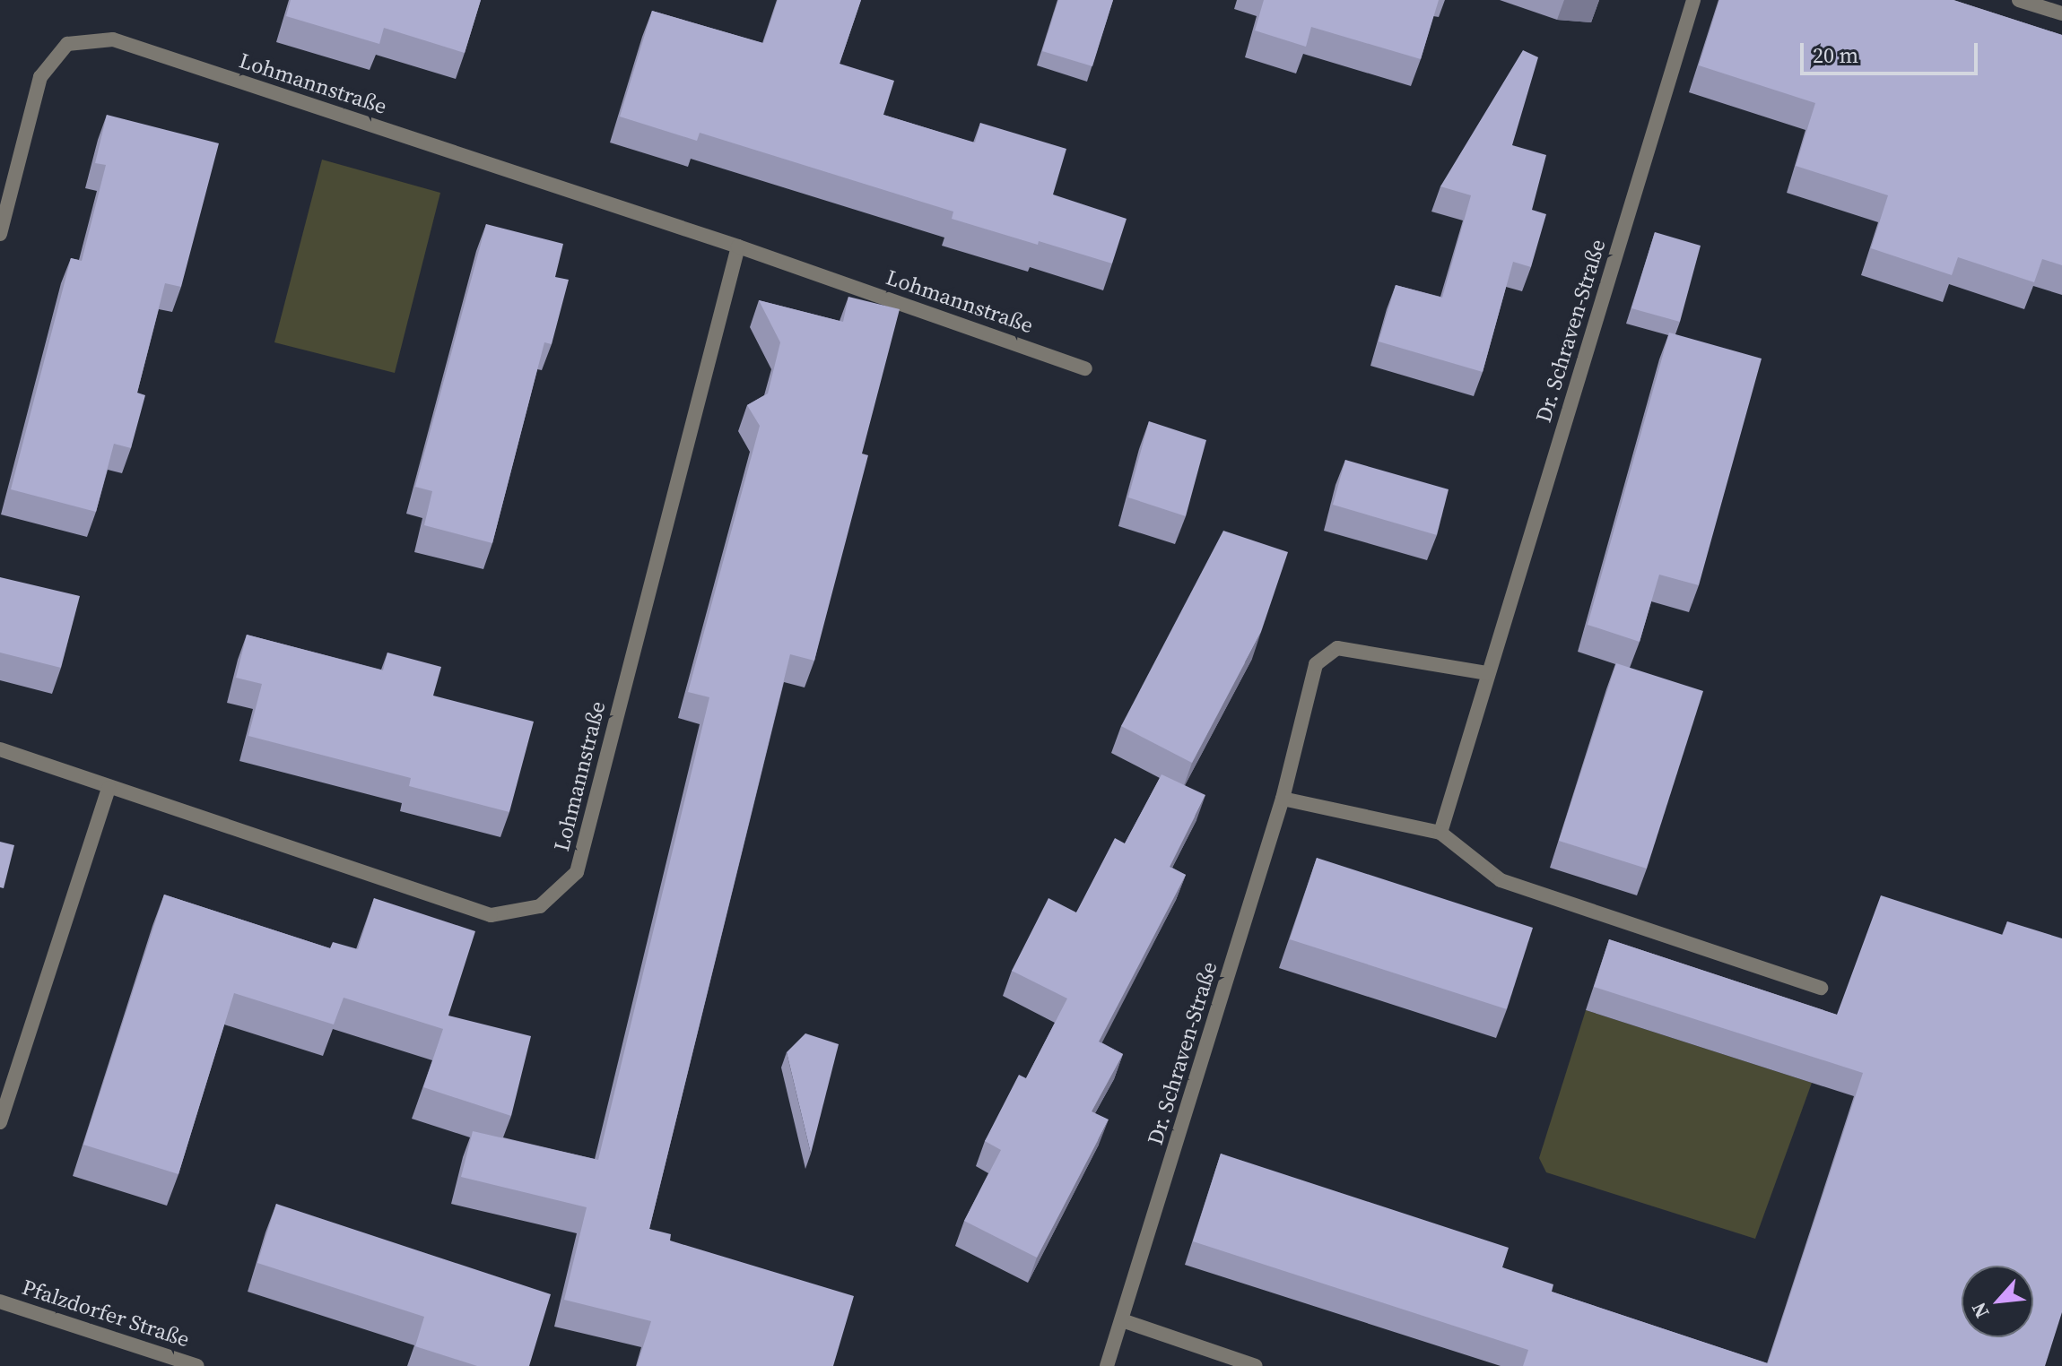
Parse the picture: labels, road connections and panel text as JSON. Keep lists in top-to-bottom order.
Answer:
{
  "streets": {
    "street": ["Lohmannstraße", "Dr. Schraven-Straße", "Pfalzdorfer Straße"]
  },
  "scale_bar": "20 m",
  "north": "bottom left"
}
